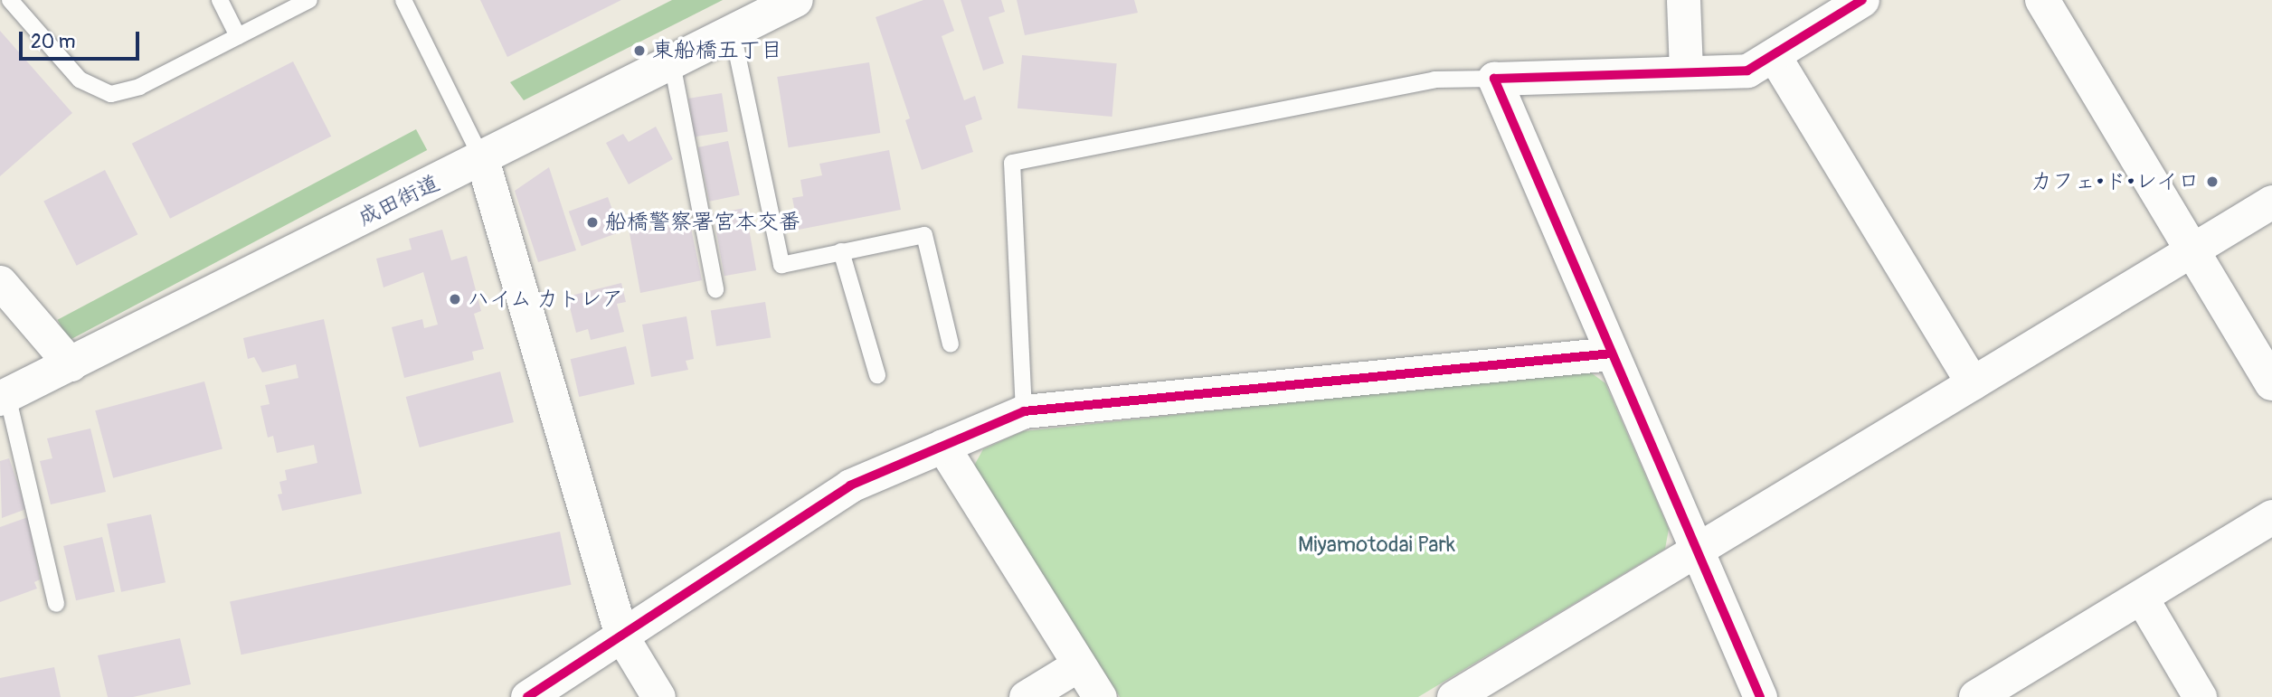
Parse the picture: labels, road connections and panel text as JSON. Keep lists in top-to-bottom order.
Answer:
{
  "streets": {
    "street": ["成田街道"]
  },
  "parks": ["Miyamotodai Park"],
  "places": [
    "東船橋五丁目",
    "カフェ•ド•レイロ",
    "船橋警察署宮本交番",
    "ハイム カトレア"
  ],
  "scale_bar": "20 m"
}
